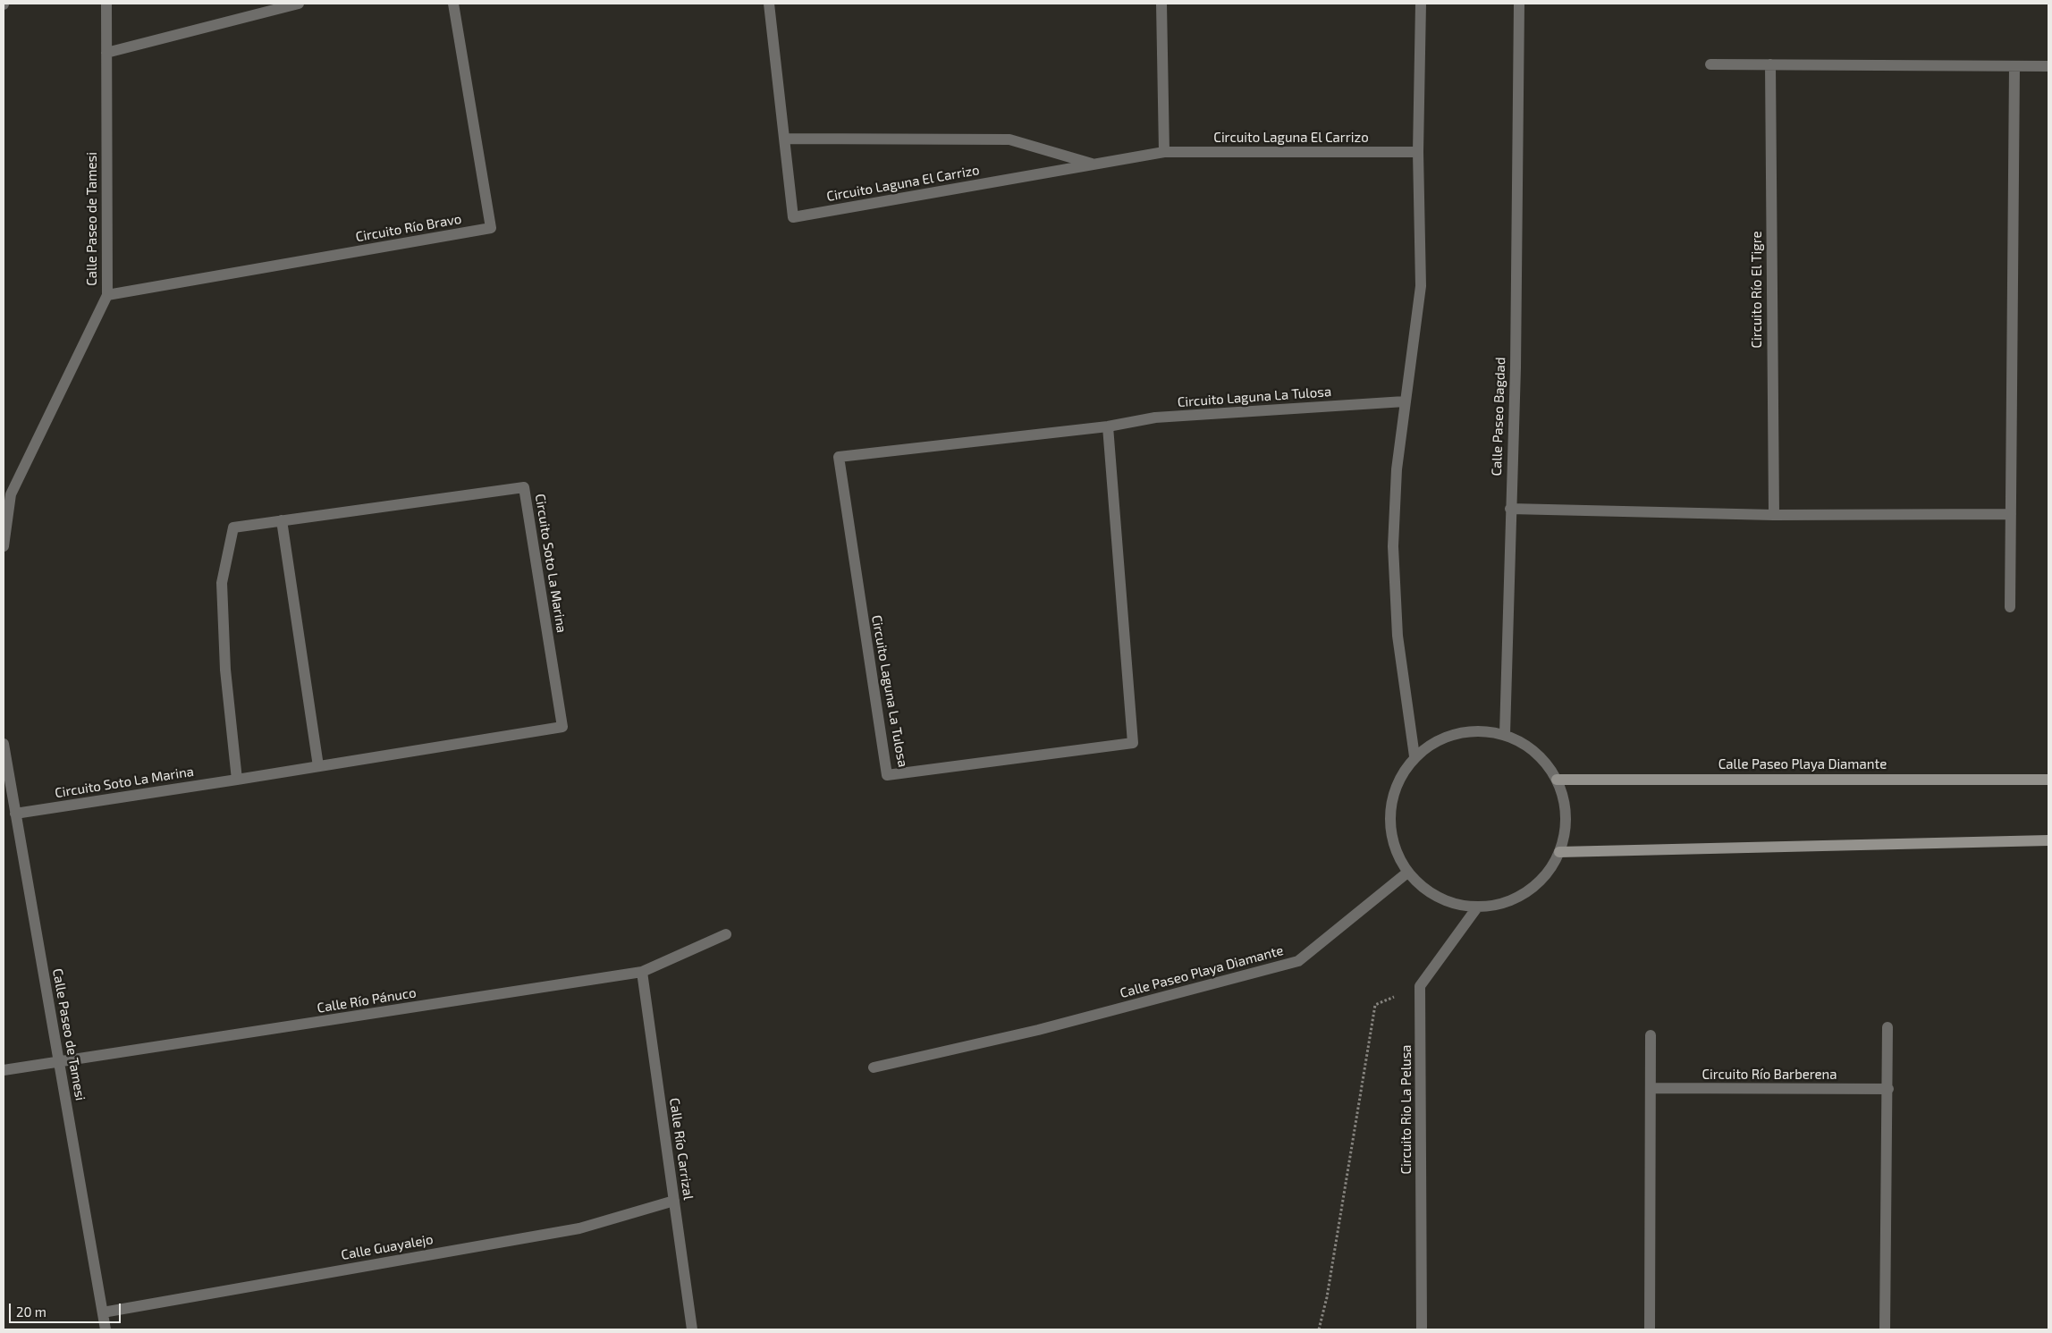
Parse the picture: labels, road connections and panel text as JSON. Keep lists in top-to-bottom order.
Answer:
{
  "streets": {
    "street": [
      "Circuito Laguna El Carrizo",
      "Calle Paseo de Tamesi",
      "Circuito Río Bravo",
      "Circuito Río El Tigre",
      "Circuito Laguna La Tulosa",
      "Calle Paseo Bagdad",
      "Circuito Soto La Marina",
      "Calle Paseo Playa Diamante",
      "Calle Río Pánuco",
      "Circuito Río Barberena",
      "Circuito Rio La Pelusa",
      "Calle Río Carrizal",
      "Calle Guayalejo"
    ]
  },
  "crossings": [
    ["Calle Paseo de Tamesi", "Circuito Río Bravo"],
    ["Calle Paseo de Tamesi", "Circuito Soto La Marina"],
    ["Calle Paseo de Tamesi", "Calle Río Pánuco"],
    ["Calle Paseo de Tamesi", "Calle Guayalejo"],
    ["Calle Río Pánuco", "Calle Río Carrizal"],
    ["Calle Río Carrizal", "Calle Guayalejo"]
  ],
  "scale_bar": "20 m"
}
